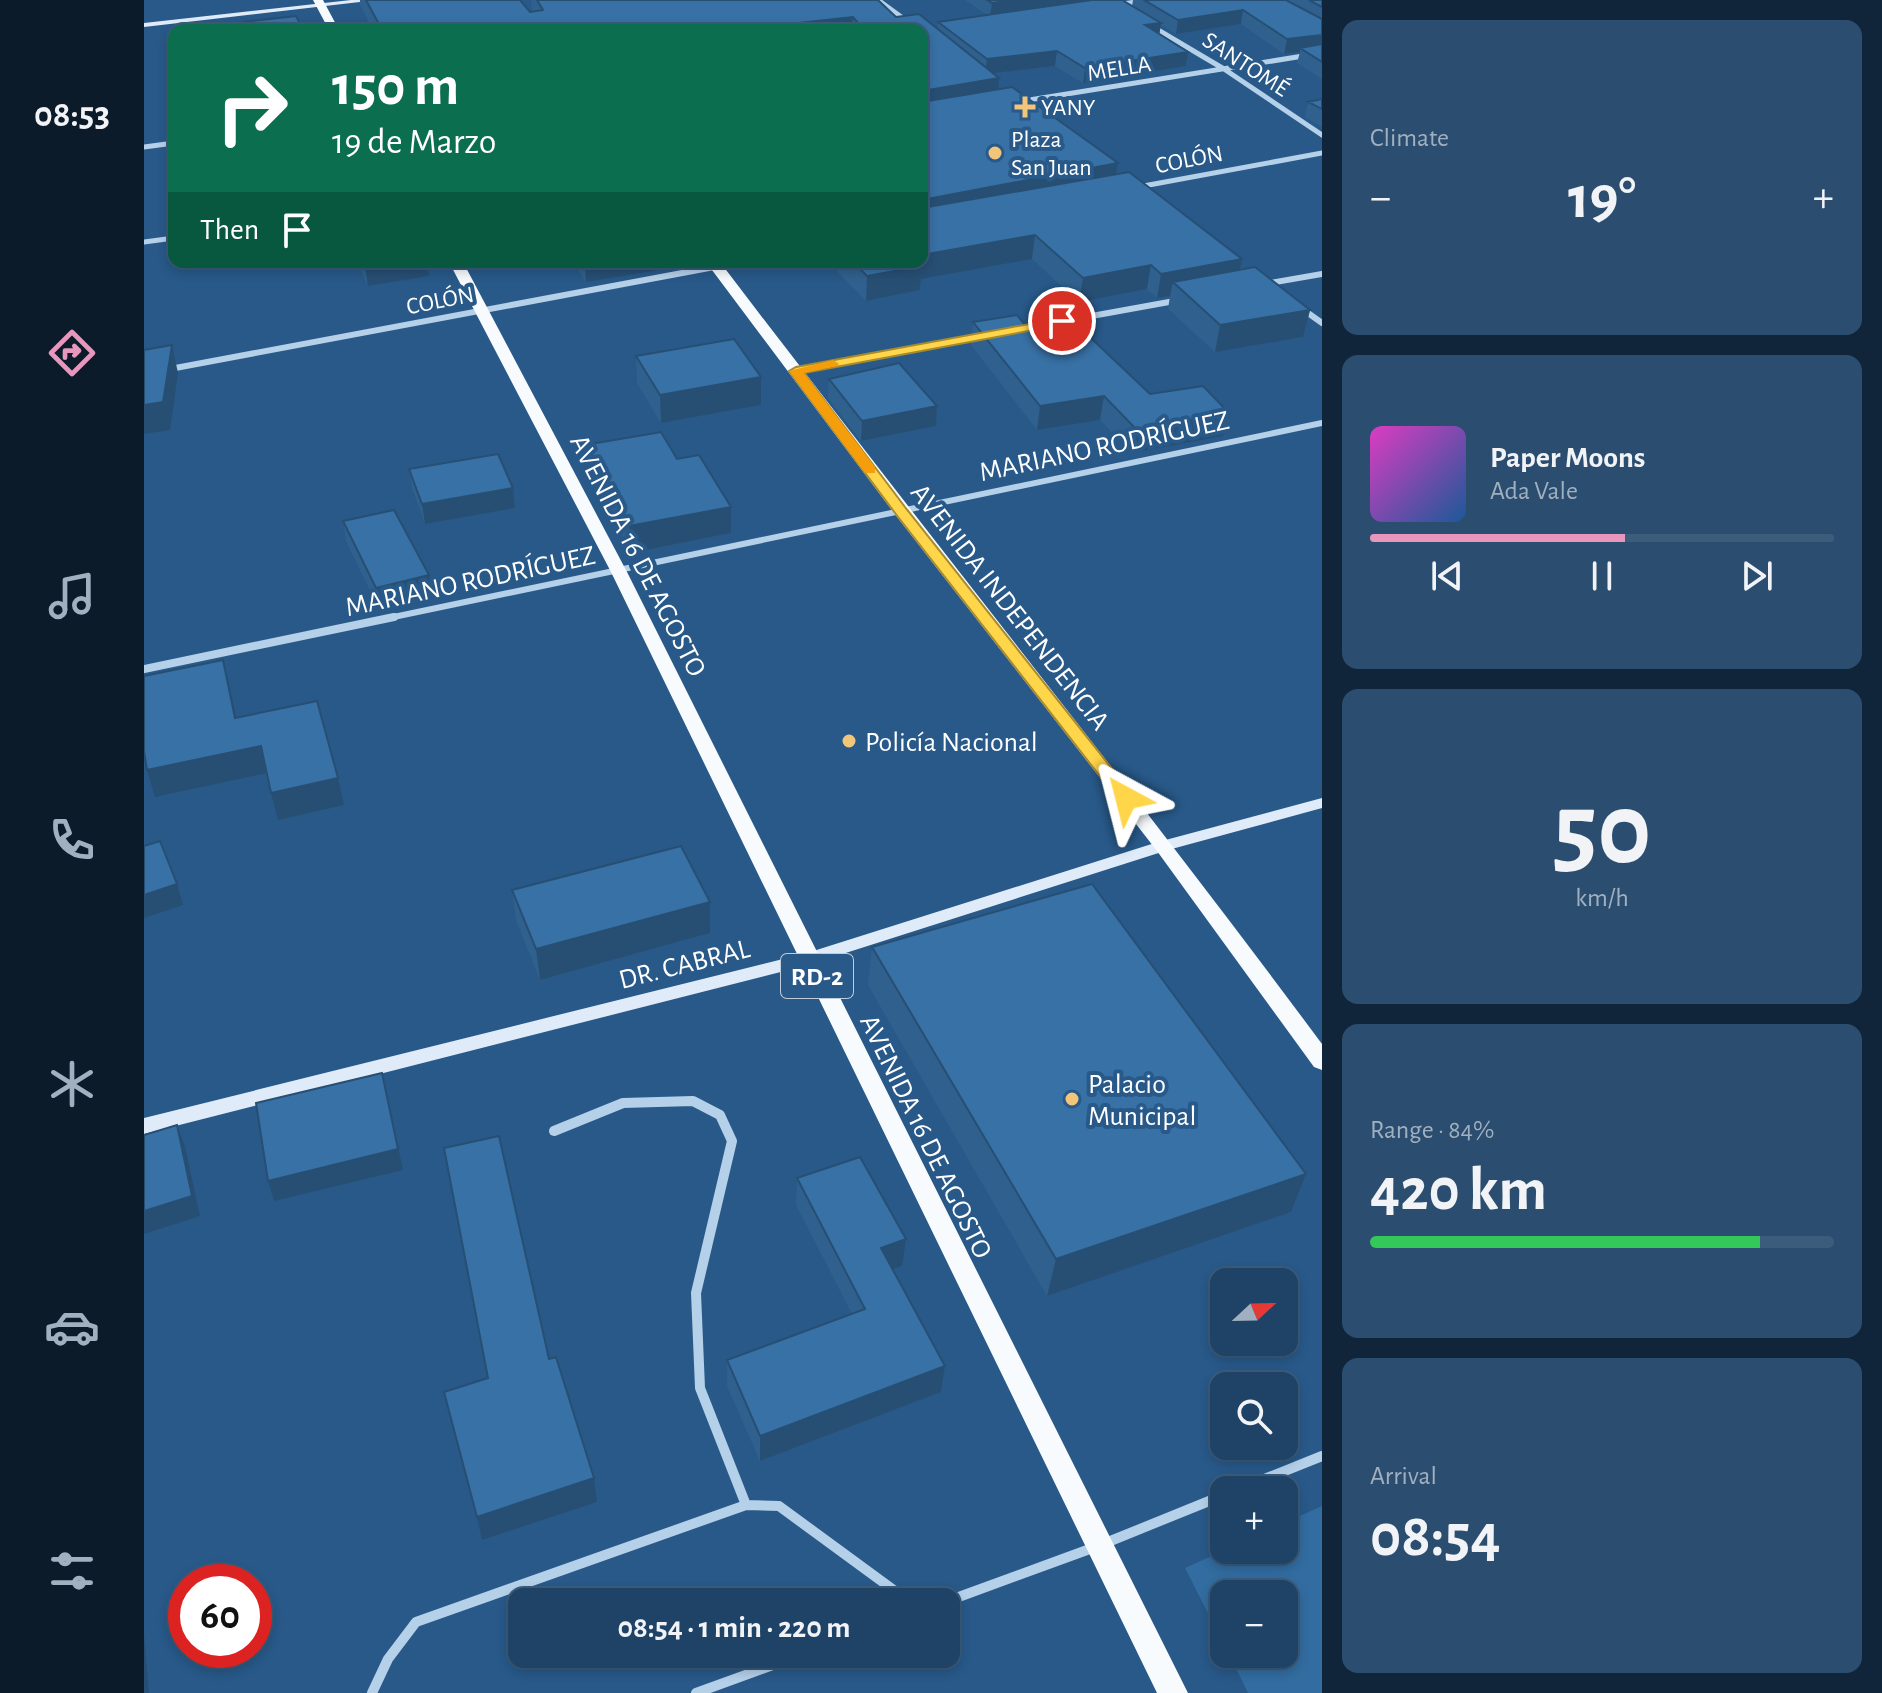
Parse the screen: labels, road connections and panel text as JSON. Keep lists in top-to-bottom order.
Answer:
{
  "streets": {
    "main road": ["AVENIDA 16 DE AGOSTO", "AVENIDA INDEPENDENCIA", "RD-2"],
    "street": [
      "SANTOMÉ",
      "MELLA",
      "COLÓN",
      "MARIANO RODRÍGUEZ",
      "DR. CABRAL"
    ]
  },
  "crossings": [
    ["SANTOMÉ", "MELLA"],
    ["COLÓN", "AVENIDA 16 DE AGOSTO"],
    ["MARIANO RODRÍGUEZ", "AVENIDA 16 DE AGOSTO"],
    ["MARIANO RODRÍGUEZ", "AVENIDA INDEPENDENCIA"],
    ["AVENIDA 16 DE AGOSTO", "DR. CABRAL"],
    ["AVENIDA INDEPENDENCIA", "DR. CABRAL"]
  ],
  "places": {
    "health": ["YANY"],
    "other": ["Plaza San Juan", "Policía Nacional", "Palacio Municipal"]
  },
  "north": "right",
  "page": {
    "tabs": "08:53",
    "tile": [
      "Climate",
      ["50", "km/h"],
      ["Range · 84%", "420 km"],
      ["Arrival", "08:54"]
    ],
    "turn": ["150 m", "19 de Marzo"],
    "heat": ["−", "19°", "+"],
    "then": "Then",
    "song": ["Paper Moons", "Ada Vale"],
    "map_buttons": ["+", "−"],
    "limit": "60",
    "trip": "08:54 · 1 min · 220 m"
  }
}
